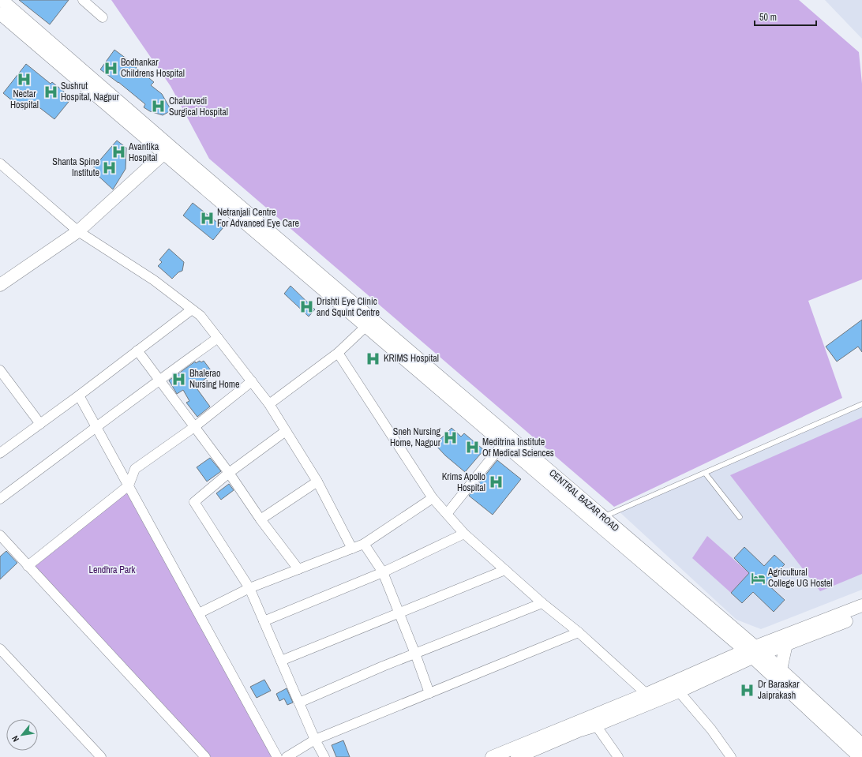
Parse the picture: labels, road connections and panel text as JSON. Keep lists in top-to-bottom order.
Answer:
{
  "streets": {
    "main road": ["CENTRAL BAZAR ROAD"]
  },
  "parks": ["Lendhra Park"],
  "places": {
    "hospital": [
      "Bodhankar Childrens Hospital",
      "Nectar Hospital",
      "Sushrut Hospital, Nagpur",
      "Chaturvedi Surgical Hospital",
      "Avantika Hospital",
      "Shanta Spine Institute",
      "Netranjali Centre For Advanced Eye Care",
      "Drishti Eye Clinic and Squint Centre",
      "KRIMS Hospital",
      "Bhalerao Nursing Home",
      "Sneh Nursing Home, Nagpur",
      "Meditrina Institute Of Medical Sciences",
      "Krims Apollo Hospital",
      "Dr Baraskar Jaiprakash"
    ],
    "hotel": ["Agricultural College UG Hostel"]
  },
  "scale_bar": "50 m",
  "north": "bottom left"
}
